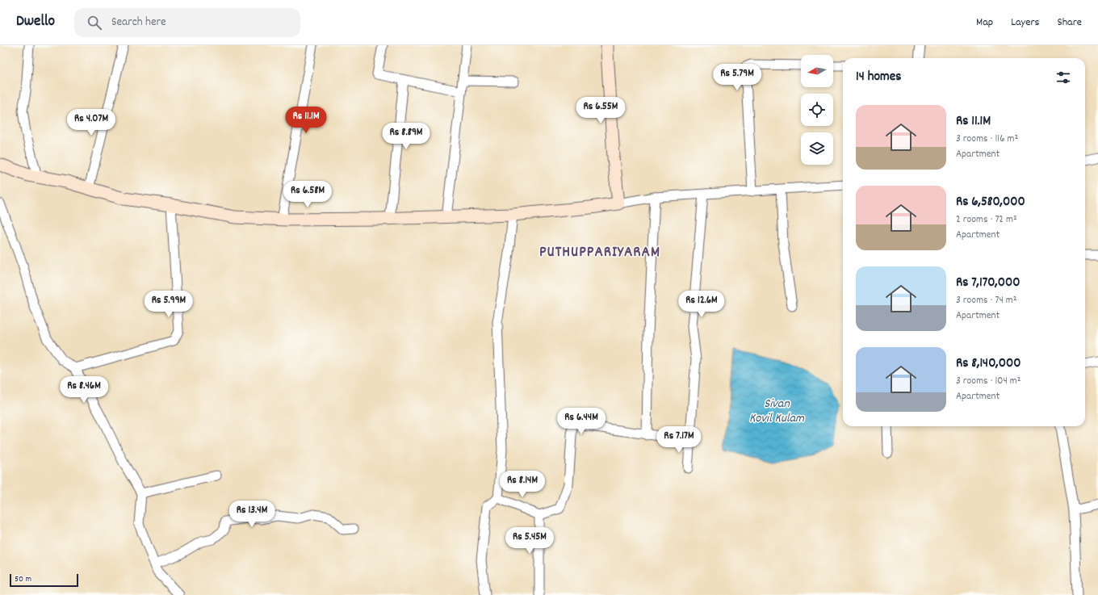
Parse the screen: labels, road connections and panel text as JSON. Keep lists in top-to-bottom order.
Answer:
{
  "districts": ["PUTHUPPARIYARAM"],
  "water": ["Sivan Kovil Kulam"],
  "scale_bar": "50 m",
  "north": "left",
  "page": {
    "header": "Dwello",
    "search": "Search here",
    "nav": ["Map", "Layers", "Share"],
    "heading": "14 homes",
    "price": [
      "Rs 5.79M",
      "Rs 6.55M",
      "Rs 11.1M",
      "Rs 4.07M",
      "Rs 8.89M",
      "Rs 6.58M",
      "Rs 5.99M",
      "Rs 12.6M",
      "Rs 8.46M",
      "Rs 6.44M",
      "Rs 7.17M",
      "Rs 8.14M",
      "Rs 13.4M",
      "Rs 5.45M"
    ],
    "list": [
      {
        "name": "Rs 11.1M",
        "note": "3 rooms · 116 m² · Apartment"
      },
      {
        "name": "Rs 6,580,000",
        "note": "2 rooms · 72 m² · Apartment"
      },
      {
        "name": "Rs 7,170,000",
        "note": "3 rooms · 74 m² · Apartment"
      },
      {
        "name": "Rs 8,140,000",
        "note": "3 rooms · 104 m² · Apartment"
      }
    ],
    "scale": "50 m"
  }
}
